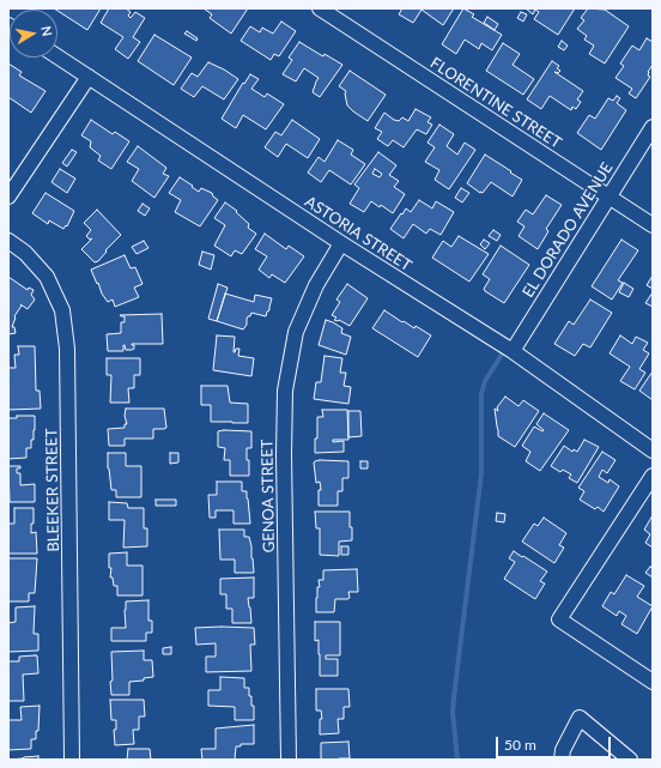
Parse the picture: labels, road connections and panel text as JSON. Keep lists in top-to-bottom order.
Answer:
{
  "streets": {
    "street": [
      "FLORENTINE STREET",
      "EL DORADO AVENUE",
      "ASTORIA STREET",
      "BLEEKER STREET",
      "GENOA STREET"
    ]
  },
  "crossings": [
    ["FLORENTINE STREET", "EL DORADO AVENUE"],
    ["EL DORADO AVENUE", "ASTORIA STREET"],
    ["ASTORIA STREET", "GENOA STREET"]
  ],
  "scale_bar": "50 m",
  "north": "right"
}
